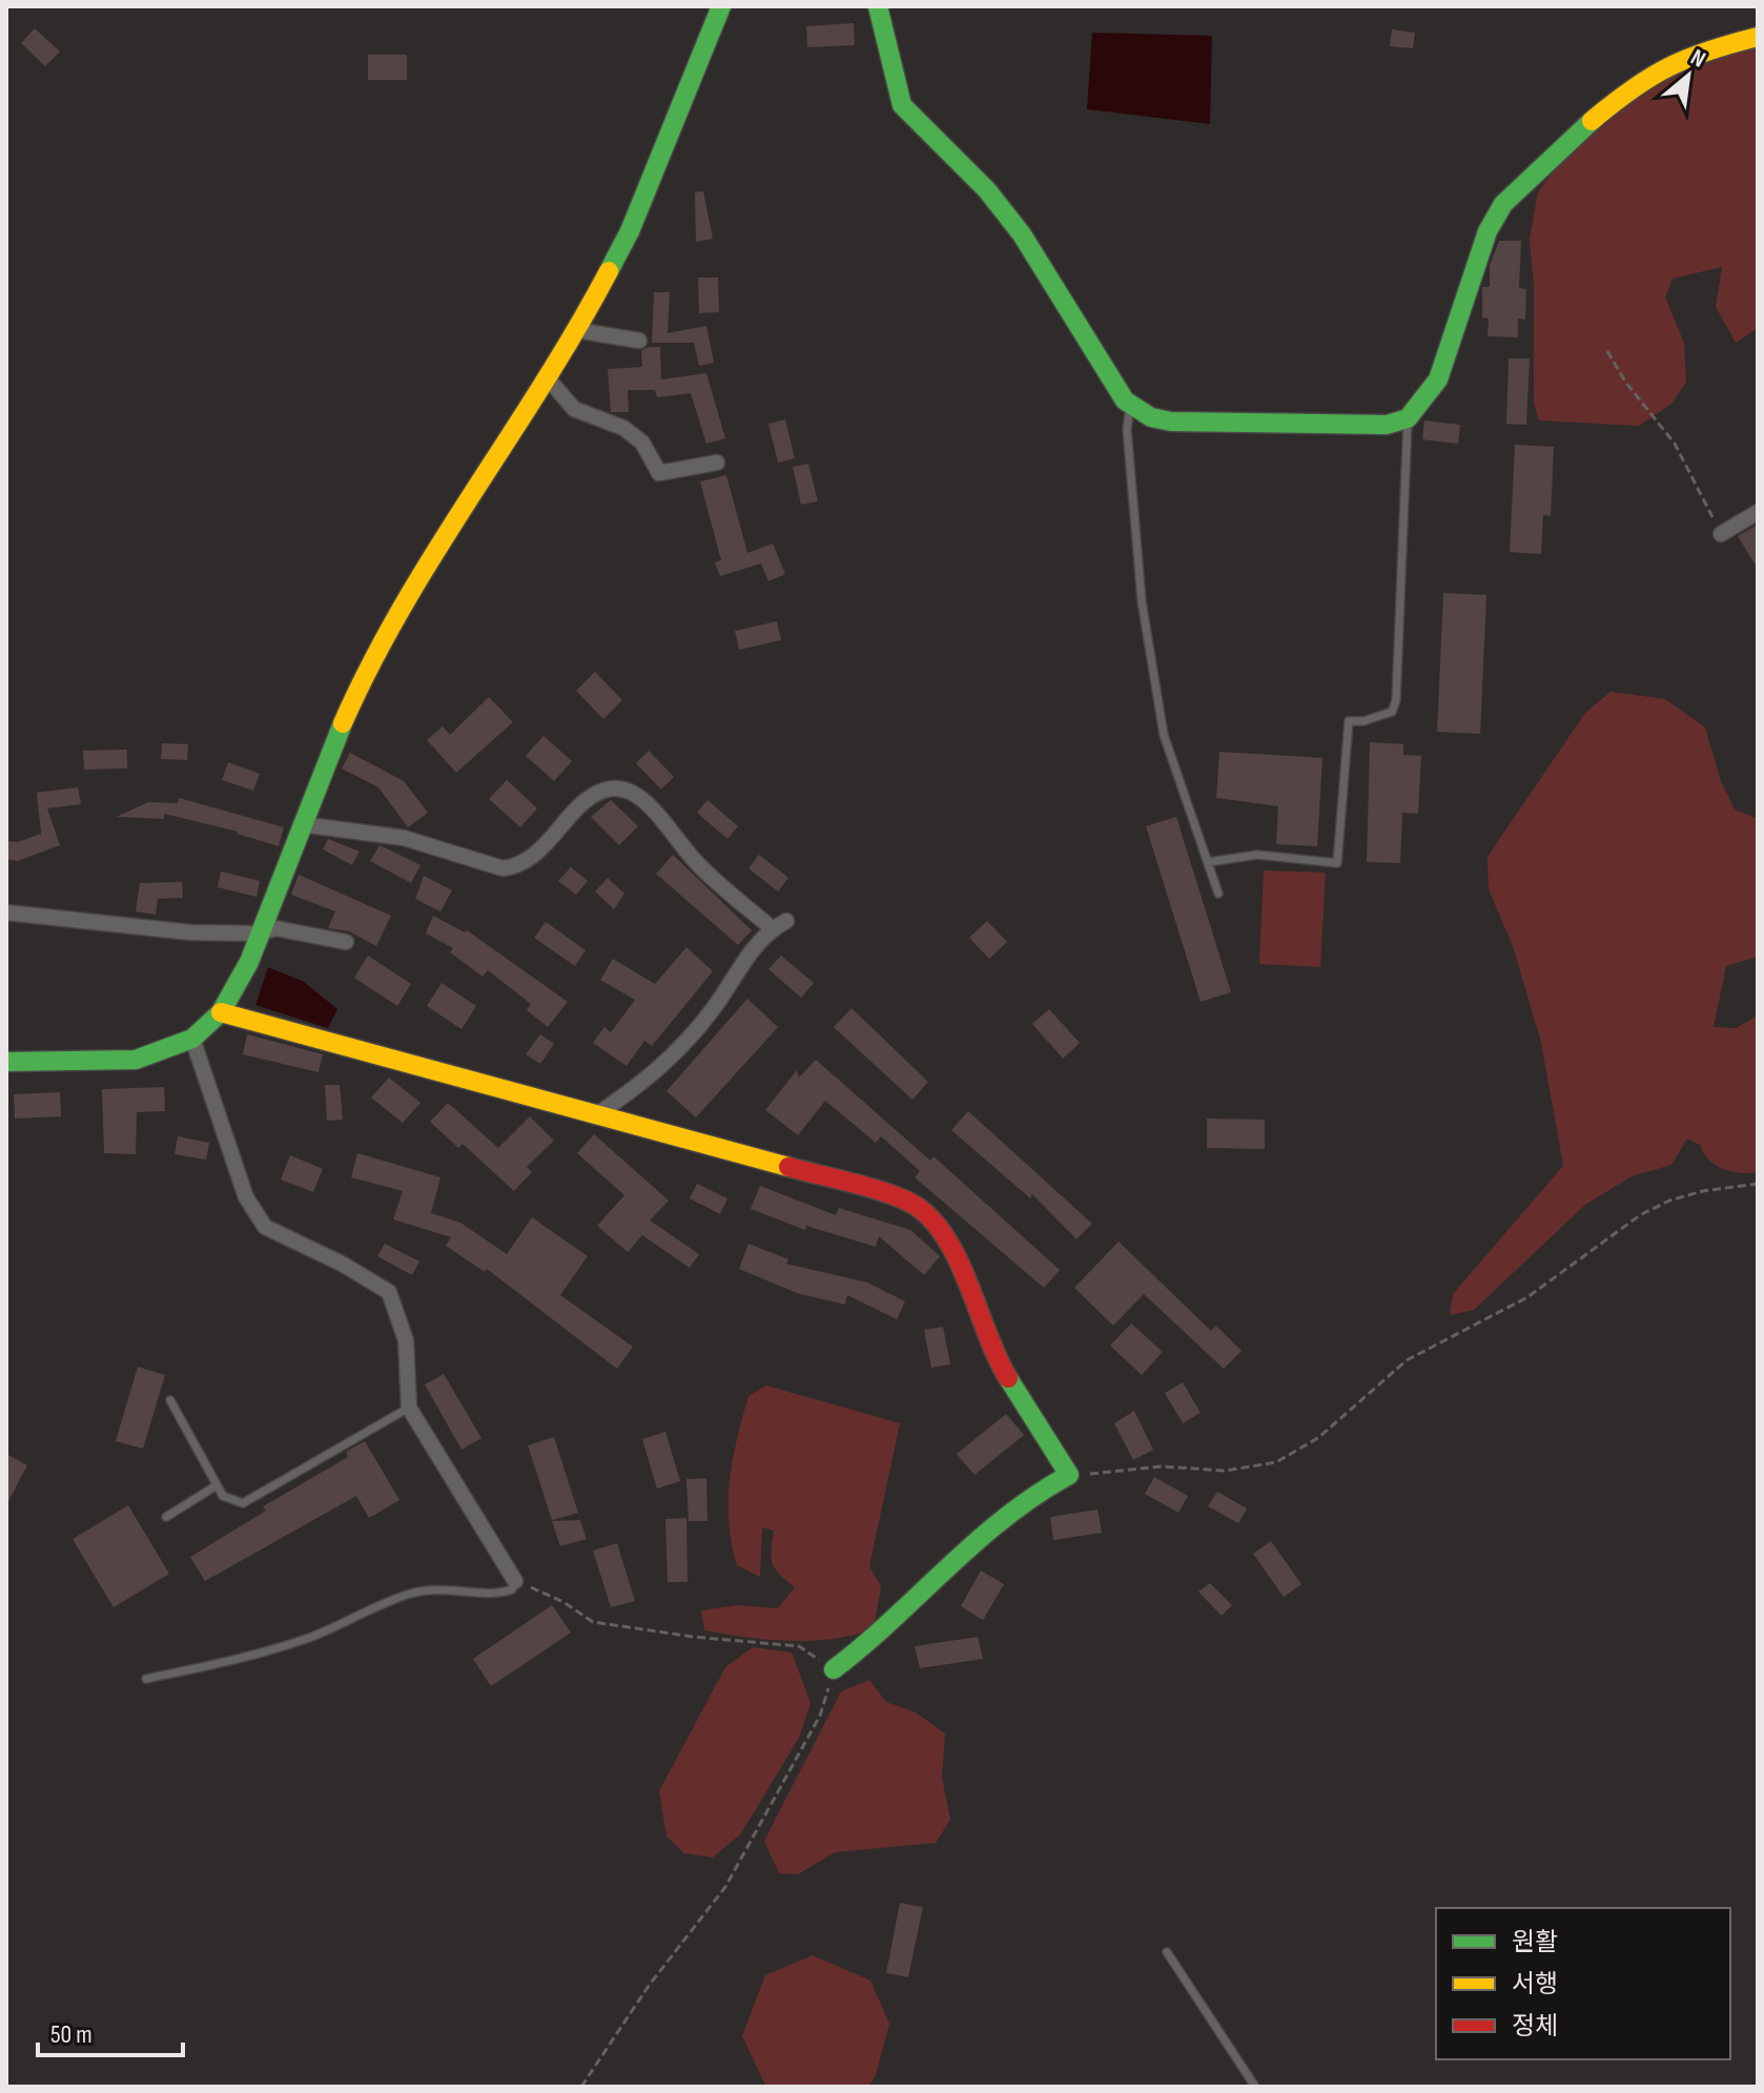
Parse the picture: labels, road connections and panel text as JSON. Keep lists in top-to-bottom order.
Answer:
{
  "legend": ["원활", "서행", "정체"],
  "scale_bar": "50 m",
  "north": "top right"
}
